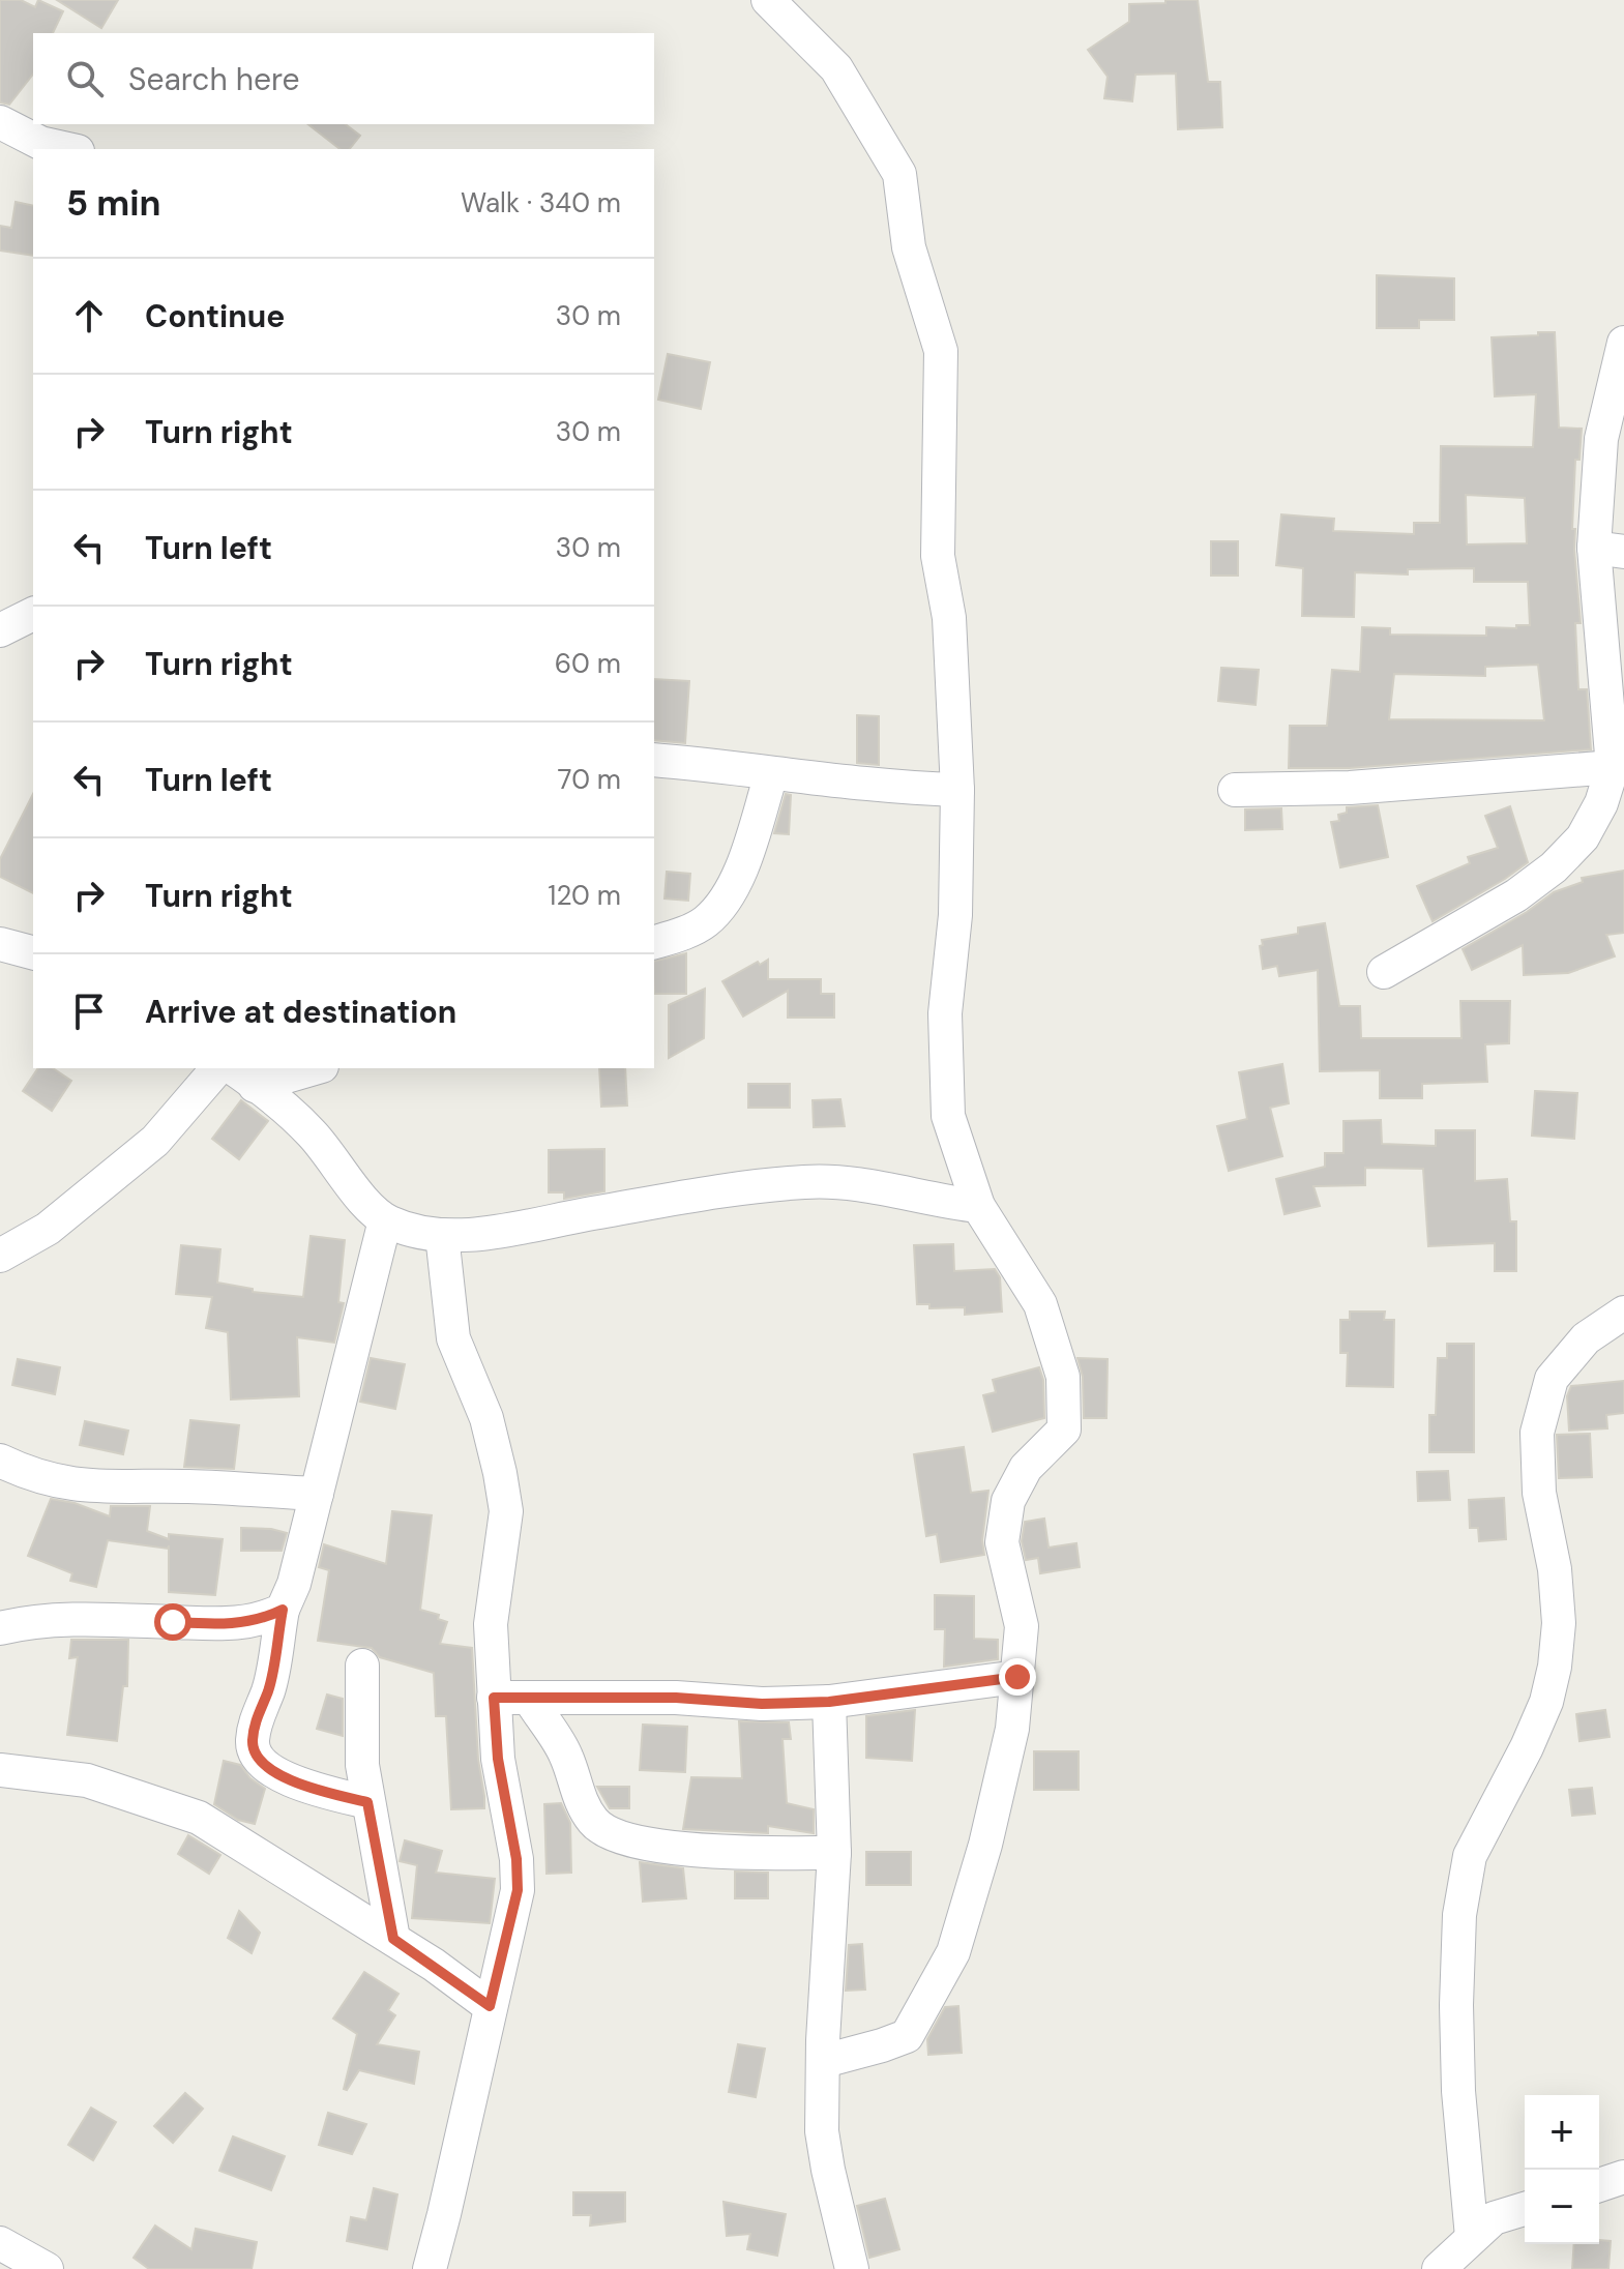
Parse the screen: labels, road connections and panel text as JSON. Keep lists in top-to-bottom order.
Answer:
{
  "page": {
    "search": "Search here",
    "heading": ["5 min", "Walk · 340 m"],
    "list": [
      ["Continue", "30 m"],
      ["Turn right", "30 m"],
      ["Turn left", "30 m"],
      ["Turn right", "60 m"],
      ["Turn left", "70 m"],
      ["Turn right", "120 m"],
      "Arrive at destination"
    ],
    "map_buttons": ["+", "−"]
  }
}
